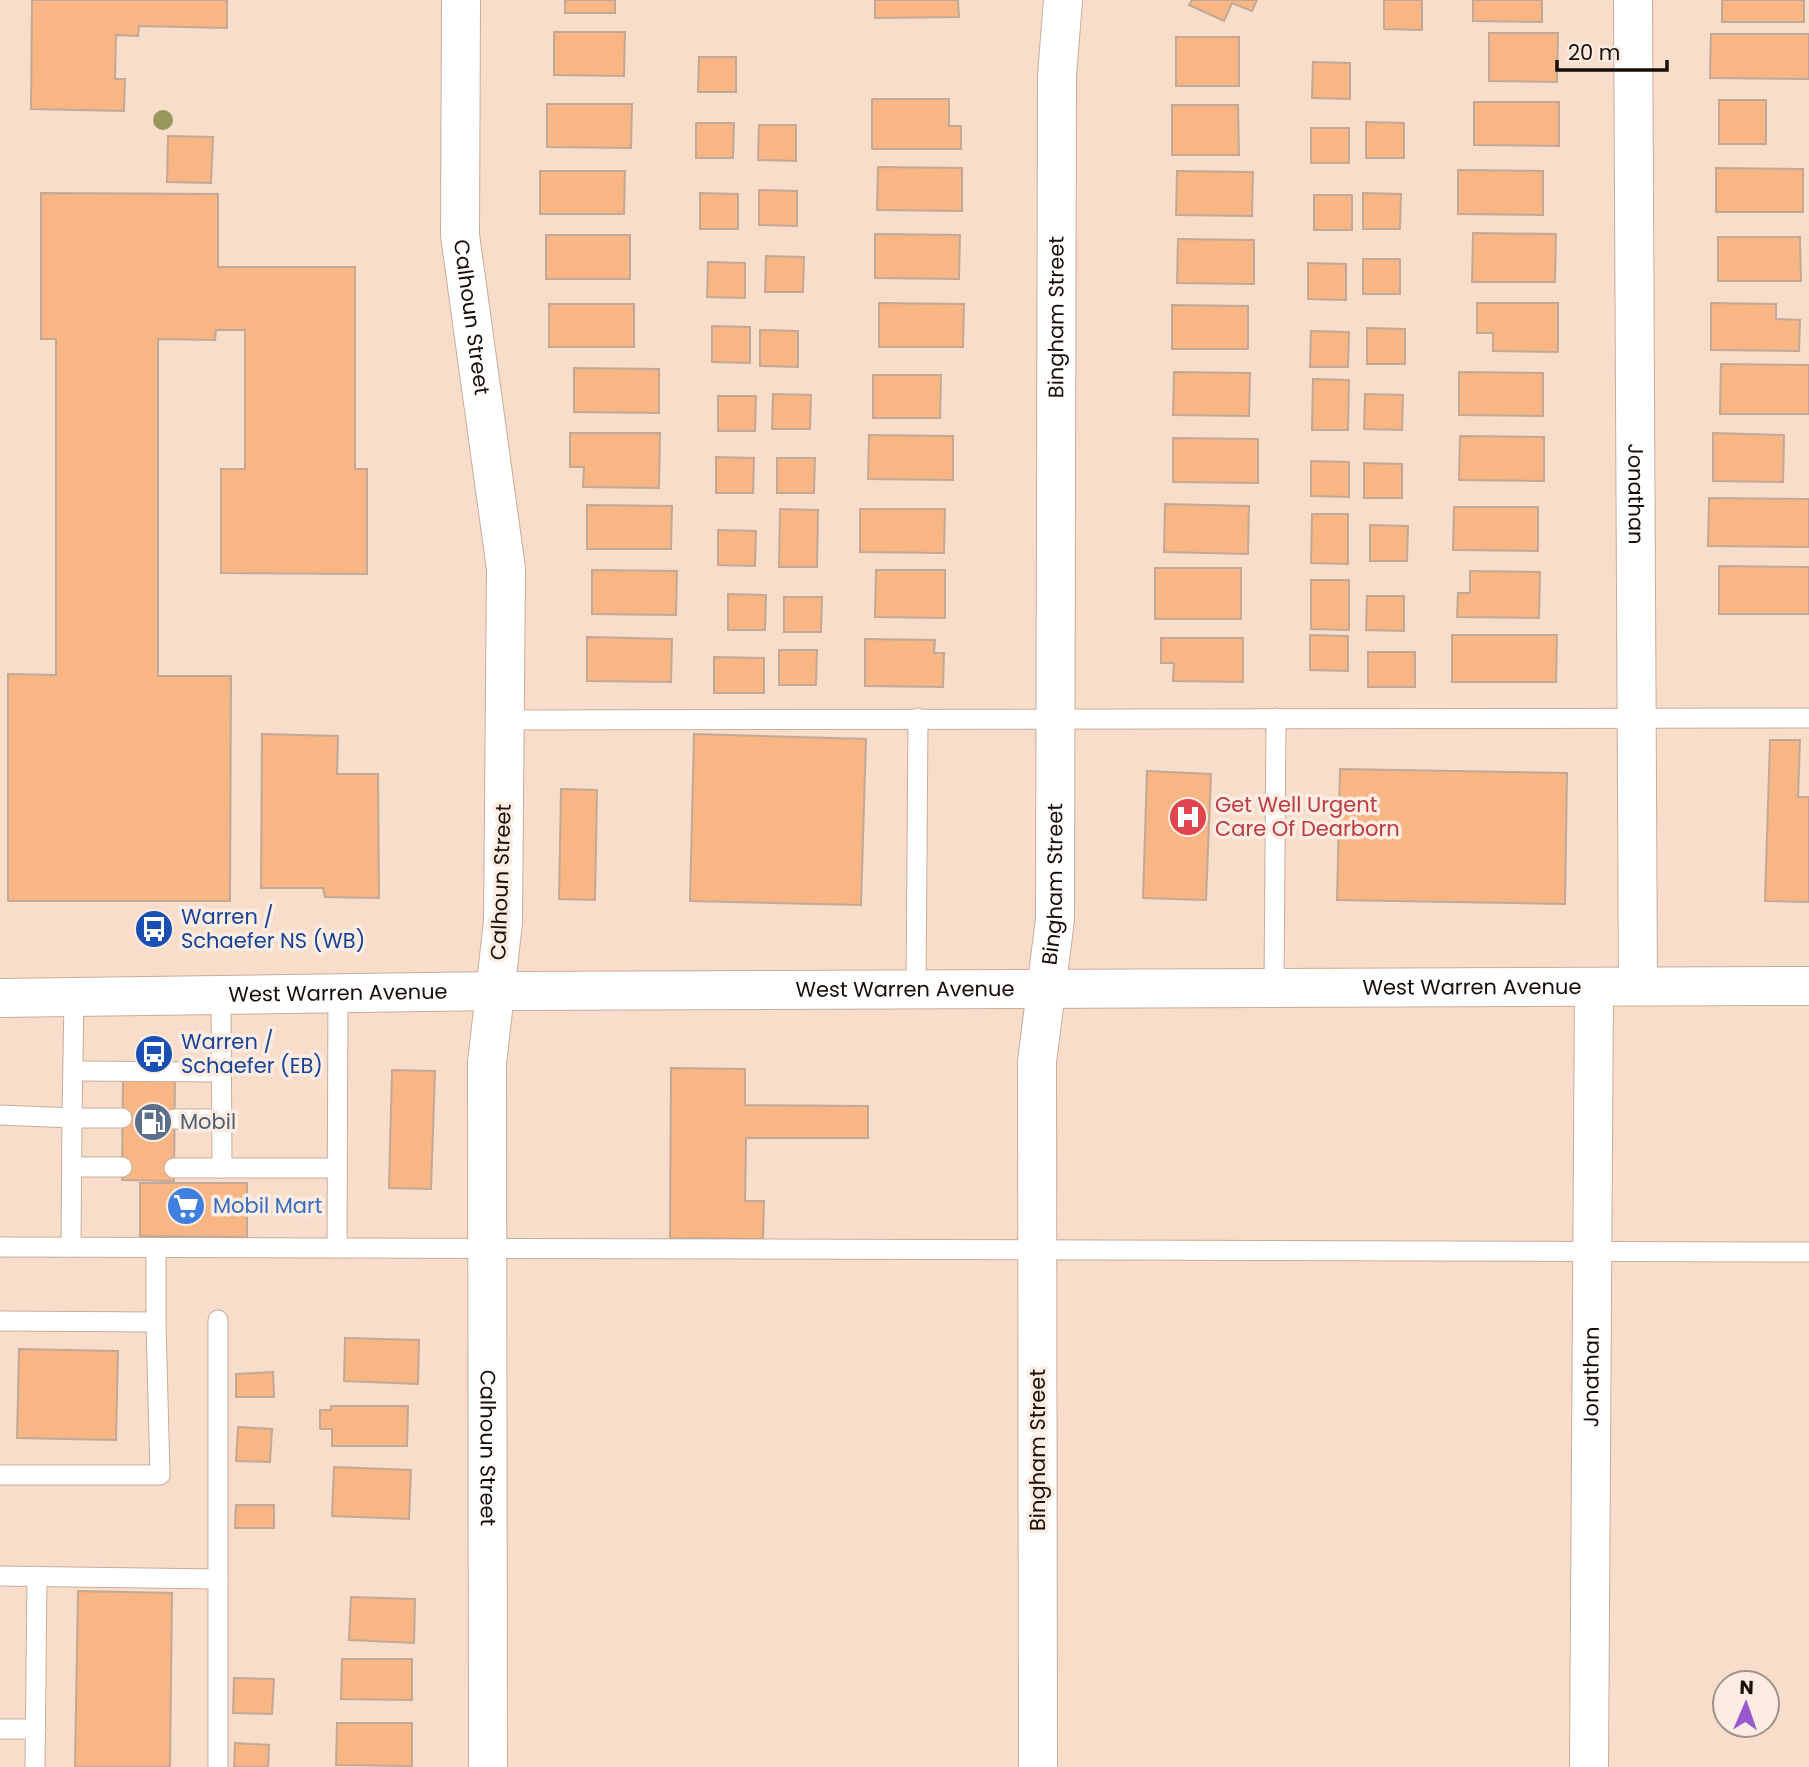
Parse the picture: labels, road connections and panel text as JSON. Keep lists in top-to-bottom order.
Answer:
{
  "streets": {
    "street": [
      "Bingham Street",
      "Calhoun Street",
      "Jonathan",
      "West Warren Avenue"
    ]
  },
  "crossings": [
    ["Bingham Street", "West Warren Avenue"],
    ["Calhoun Street", "West Warren Avenue"],
    ["Jonathan", "West Warren Avenue"]
  ],
  "places": {
    "hospital": ["Get Well Urgent Care Of Dearborn"],
    "bus stop": ["Warren / Schaefer NS (WB)", "Warren / Schaefer (EB)"],
    "fuel station": ["Mobil"],
    "supermarket": ["Mobil Mart"]
  },
  "scale_bar": "20 m",
  "north": "top"
}
